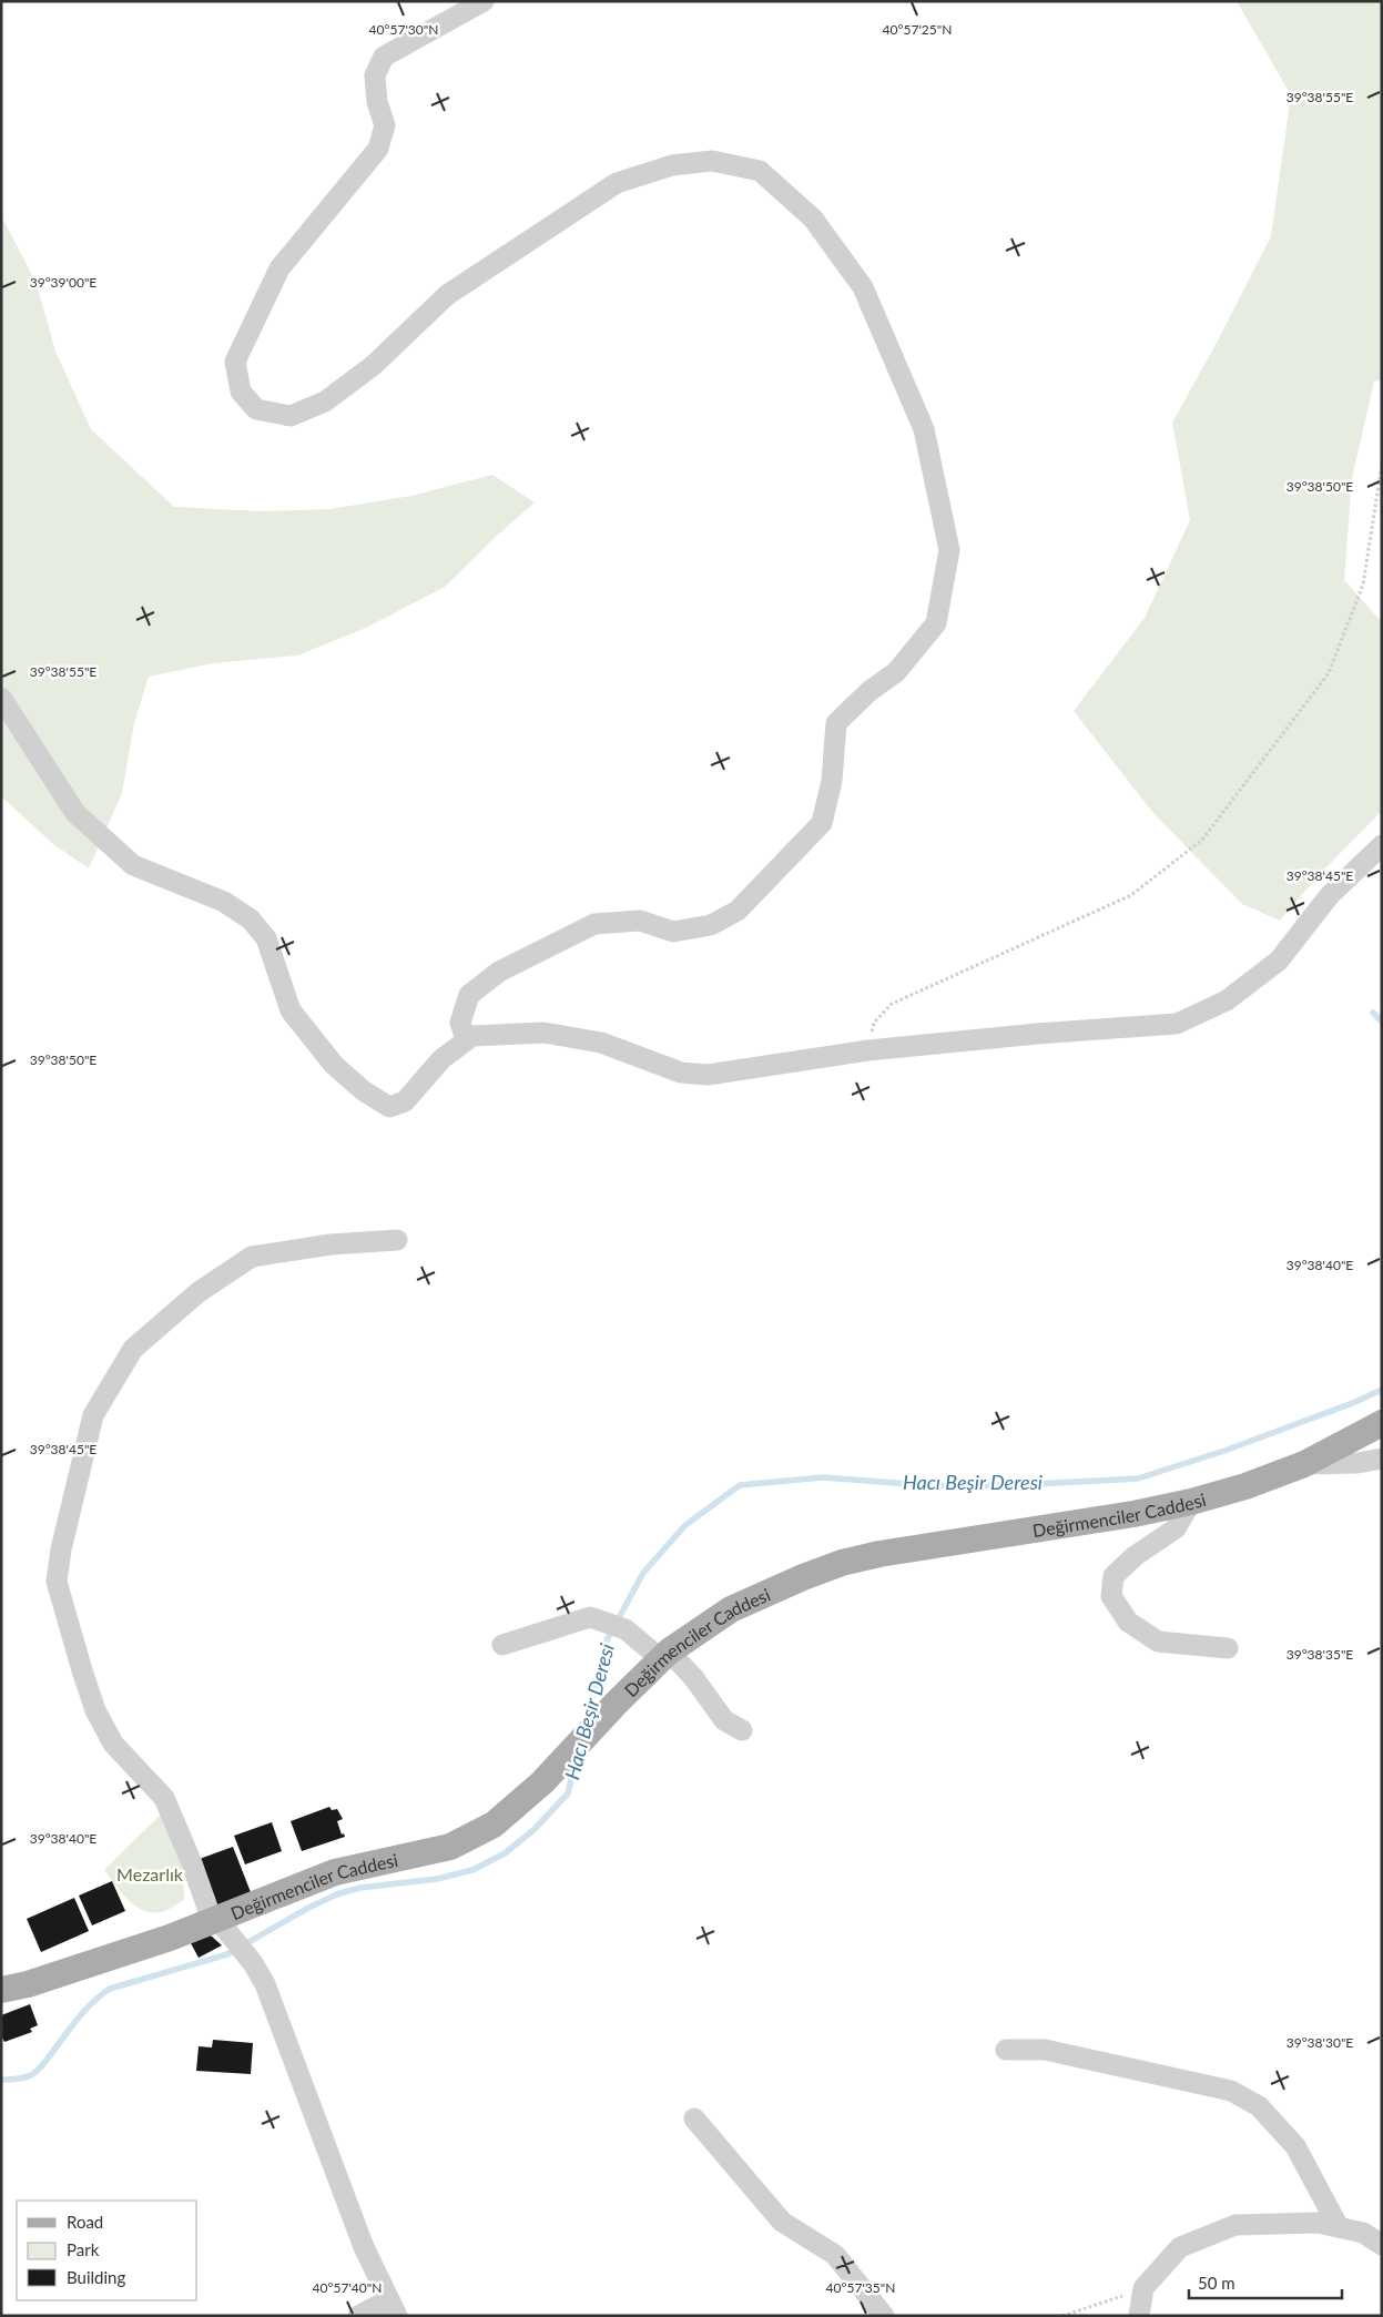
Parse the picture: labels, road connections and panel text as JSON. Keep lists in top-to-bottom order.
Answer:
{
  "streets": {
    "main road": ["Değirmenciler Caddesi"]
  },
  "water": ["Hacı Beşir Deresi"],
  "parks": ["Mezarlık"],
  "legend": ["Road", "Park", "Building"],
  "scale_bar": "50 m",
  "coordinates": [
    "40°57'30\"N",
    "40°57'25\"N",
    "39°38'55\"E",
    "39°39'00\"E",
    "39°38'50\"E",
    "39°38'45\"E",
    "39°38'40\"E",
    "39°38'35\"E",
    "39°38'30\"E",
    "40°57'40\"N",
    "40°57'35\"N"
  ]
}
